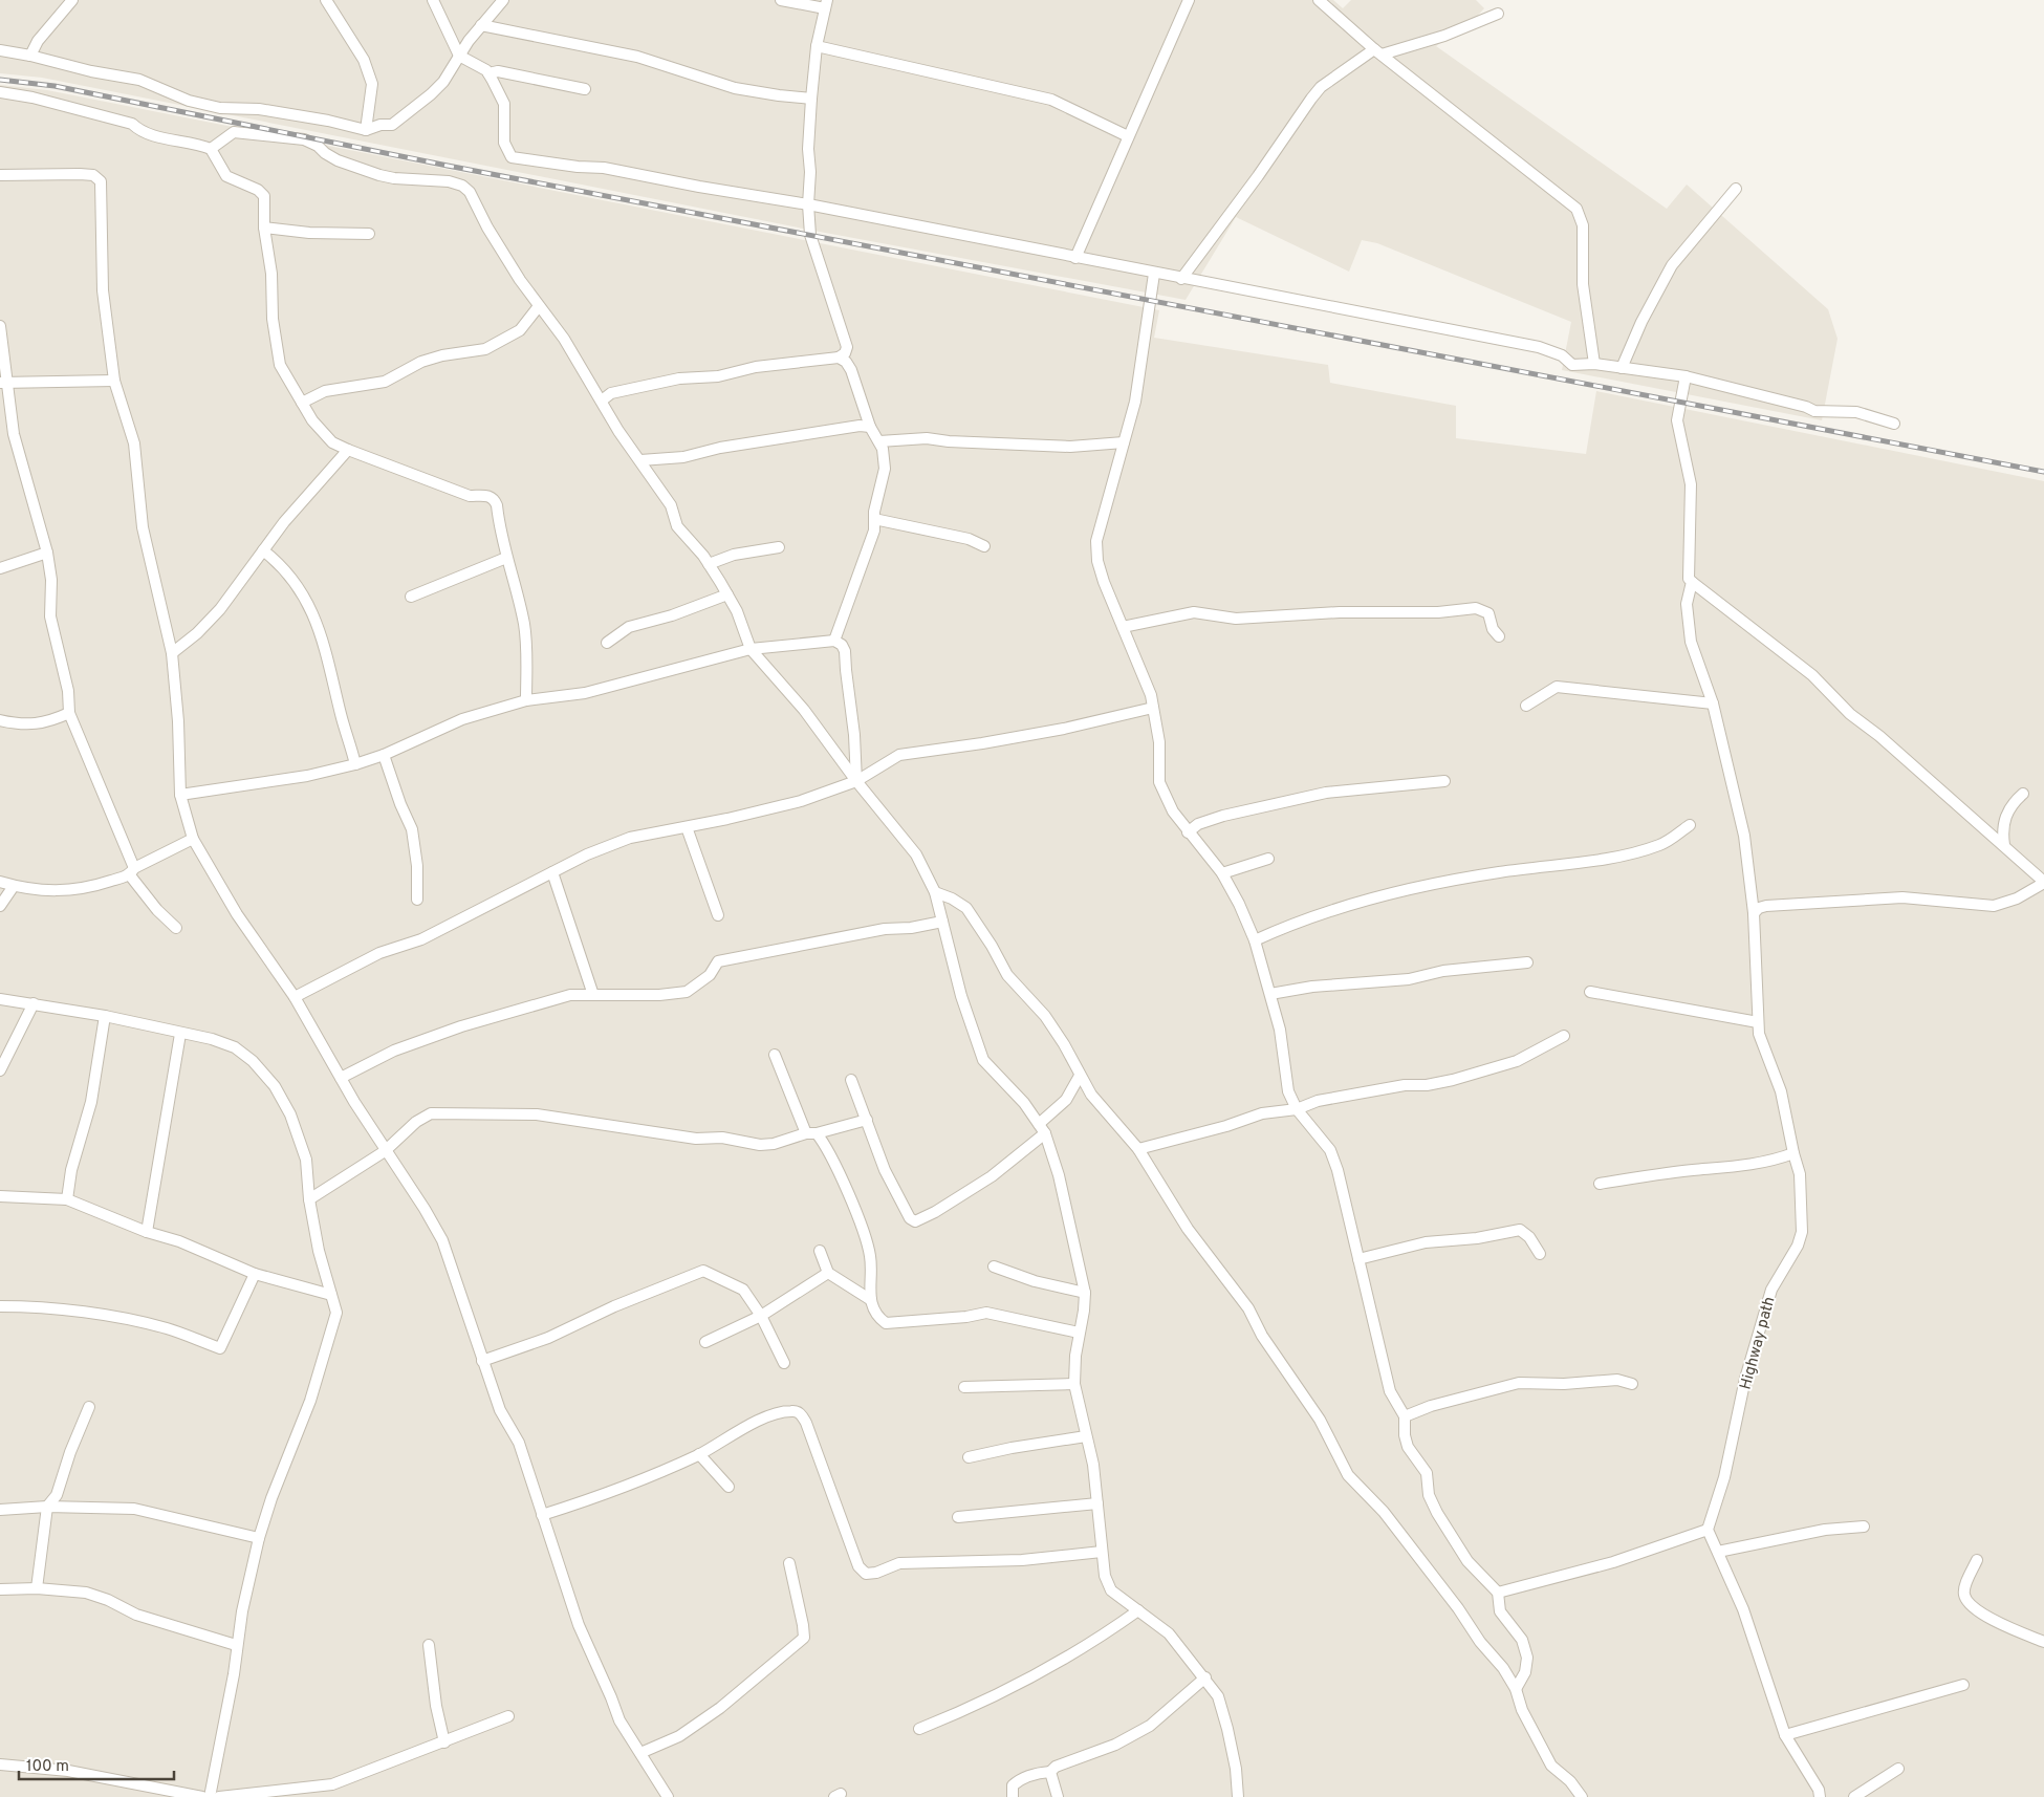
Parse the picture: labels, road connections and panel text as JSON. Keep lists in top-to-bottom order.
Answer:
{
  "streets": {
    "street": ["Highway path"]
  },
  "scale_bar": "100 m"
}
